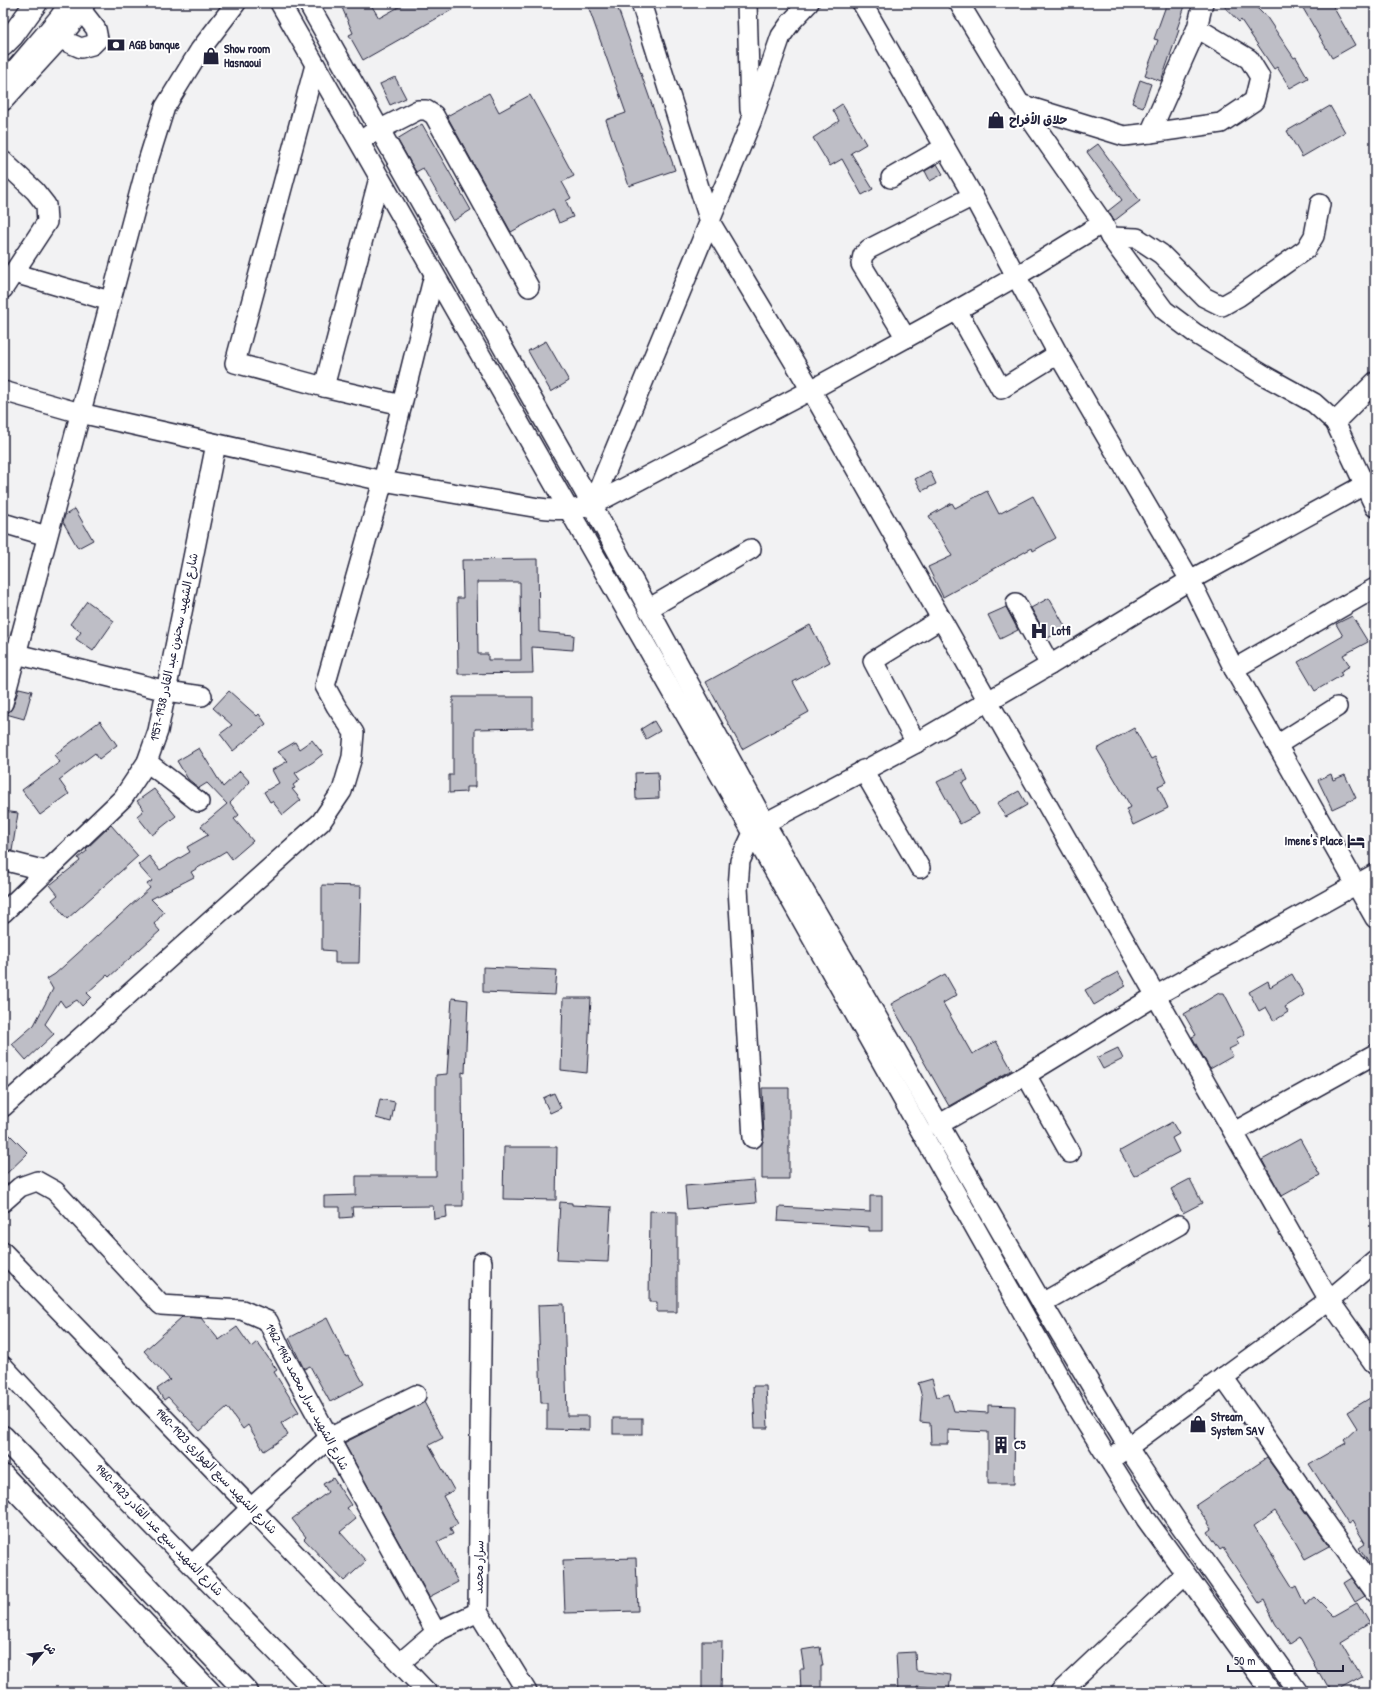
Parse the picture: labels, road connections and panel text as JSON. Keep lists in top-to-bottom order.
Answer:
{
  "streets": {
    "street": [
      "شارع الشهيد سحنون عبد القادر 1938-1957",
      "شارع الشهيد سرار محمد 1943-1962",
      "شارع الشهيد سبع الهواري 1923-1960",
      "شارع الشهيد سبع عبد القادر 1923-1960",
      "سرار محمد"
    ]
  },
  "places": {
    "bank": ["AGB banque"],
    "shop": ["Show room Hasnaoui", "حلاق الأفراح", "Stream System SAV"],
    "hospital": ["Lotfi"],
    "hotel": ["Imene's Place"],
    "building": ["C5"]
  },
  "scale_bar": "50 m",
  "north": "top right"
}
